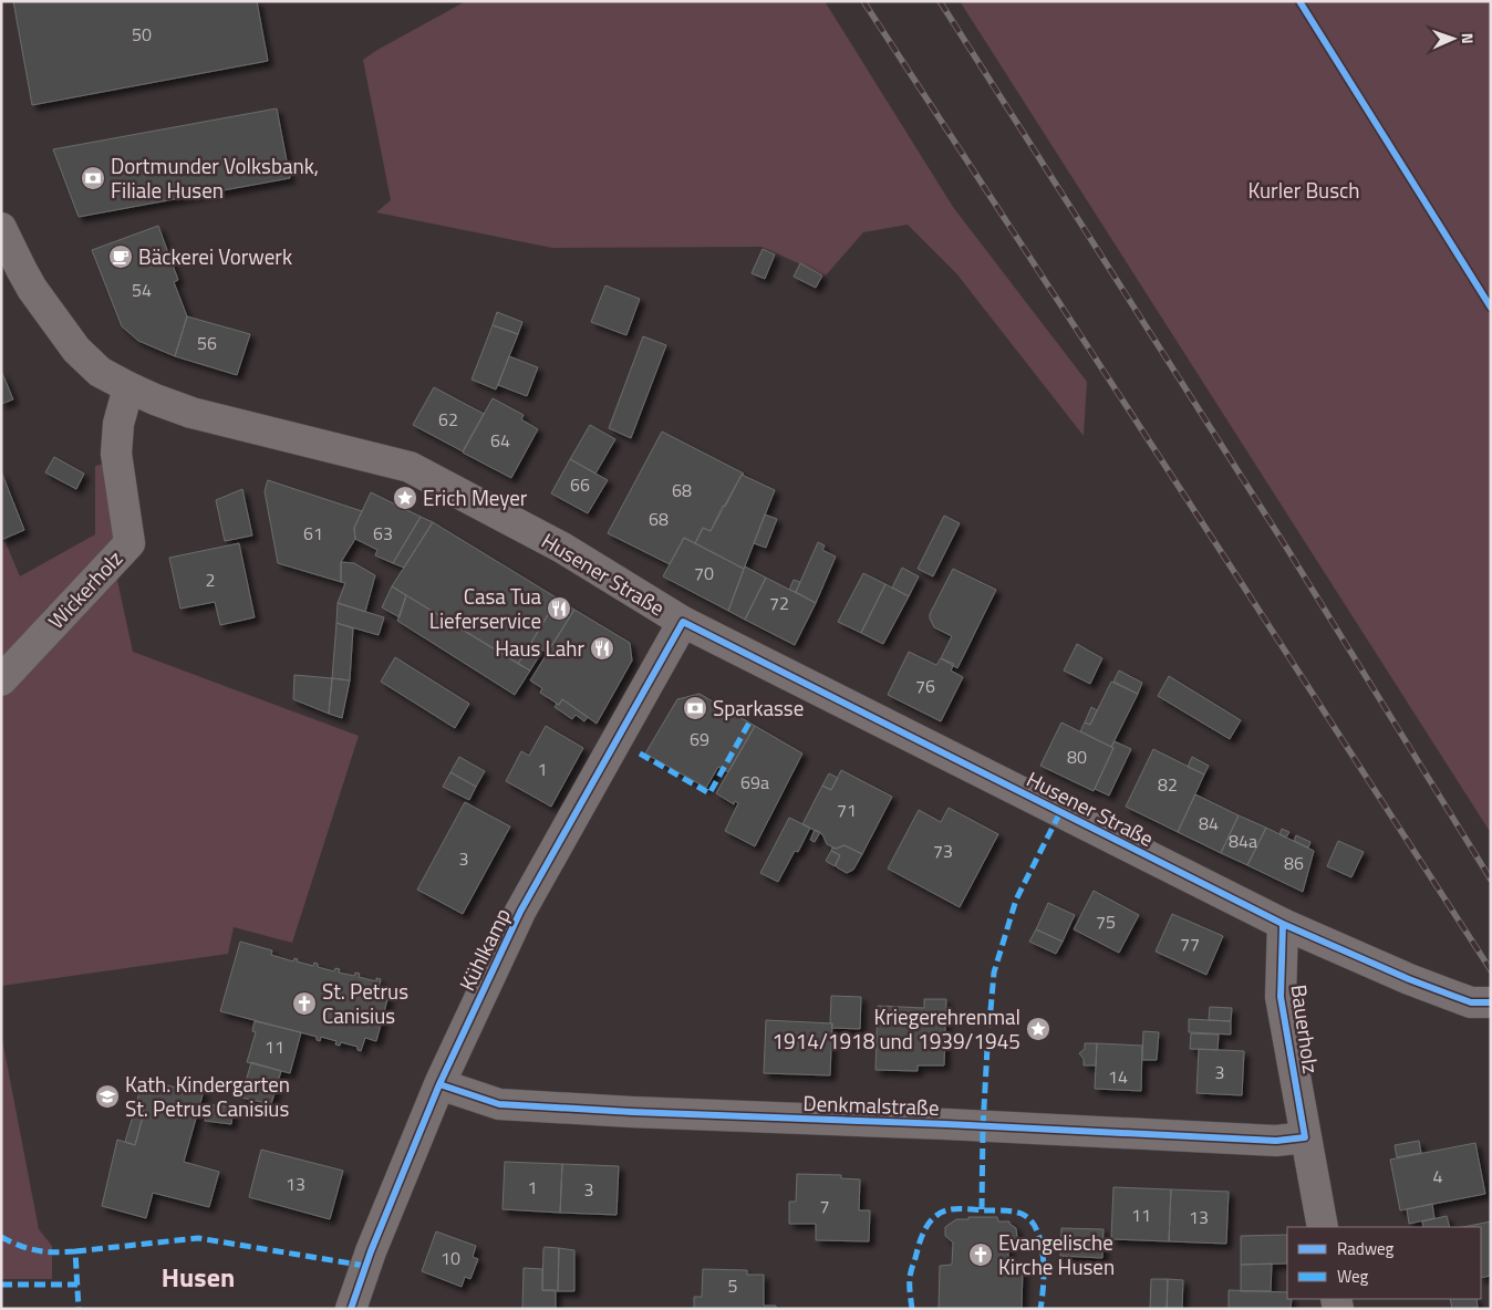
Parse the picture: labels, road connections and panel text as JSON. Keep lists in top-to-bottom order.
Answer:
{
  "streets": {
    "street": [
      "Husener Straße",
      "Wickerholz",
      "Kühlkamp",
      "Bauerholz",
      "Denkmalstraße"
    ]
  },
  "crossings": [
    ["Husener Straße", "Wickerholz"],
    ["Husener Straße", "Kühlkamp"],
    ["Husener Straße", "Bauerholz"],
    ["Kühlkamp", "Denkmalstraße"],
    ["Bauerholz", "Denkmalstraße"]
  ],
  "districts": ["Husen"],
  "parks": ["Kurler Busch"],
  "places": {
    "bank": ["Dortmunder Volksbank, Filiale Husen", "Sparkasse"],
    "cafe": ["Bäckerei Vorwerk"],
    "place": ["Erich Meyer", "Kriegerehrenmal 1914/1918 und 1939/1945"],
    "restaurant": ["Casa Tua Lieferservice", "Haus Lahr"],
    "church": ["St. Petrus Canisius", "Evangelische Kirche Husen"],
    "school or university": ["Kath. Kindergarten St. Petrus Canisius"]
  },
  "house_numbers": [
    "50",
    "54",
    "56",
    "62",
    "64",
    "66",
    "68",
    "68",
    "61",
    "63",
    "70",
    "2",
    "72",
    "76",
    "69",
    "80",
    "1",
    "69a",
    "82",
    "71",
    "84",
    "84a",
    "73",
    "3",
    "86",
    "75",
    "77",
    "11",
    "3",
    "14",
    "4",
    "13",
    "1",
    "3",
    "7",
    "11",
    "13",
    "10",
    "5"
  ],
  "legend": ["Radweg", "Weg"],
  "north": "right"
}
